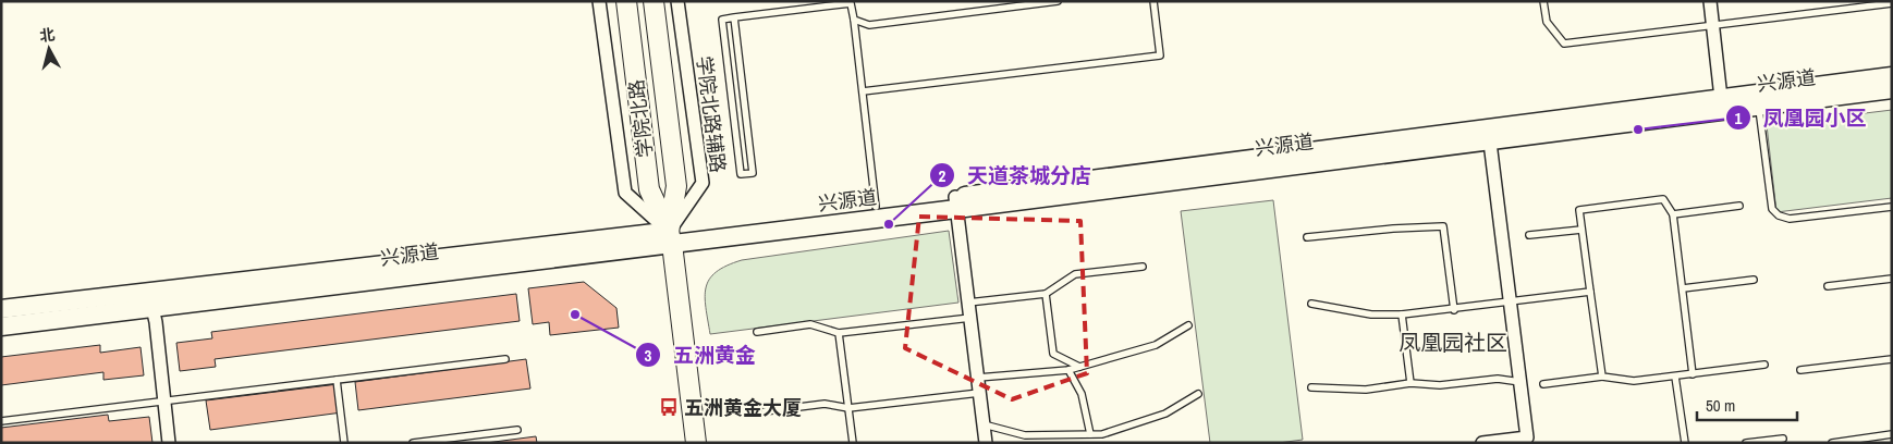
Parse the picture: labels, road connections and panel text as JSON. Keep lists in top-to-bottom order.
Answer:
{
  "streets": {
    "main road": ["兴源道", "学院北路"],
    "street": ["学院北路辅路"]
  },
  "crossings": [
    ["兴源道", "学院北路辅路"],
    ["兴源道", "学院北路"],
    ["学院北路辅路", "学院北路"]
  ],
  "districts": ["凤凰园社区"],
  "places": {
    "other": ["凤凰园小区", "天道茶城分店", "五洲黄金"],
    "bus stop": ["五洲黄金大厦"]
  },
  "scale_bar": "50 m",
  "north": "top"
}
